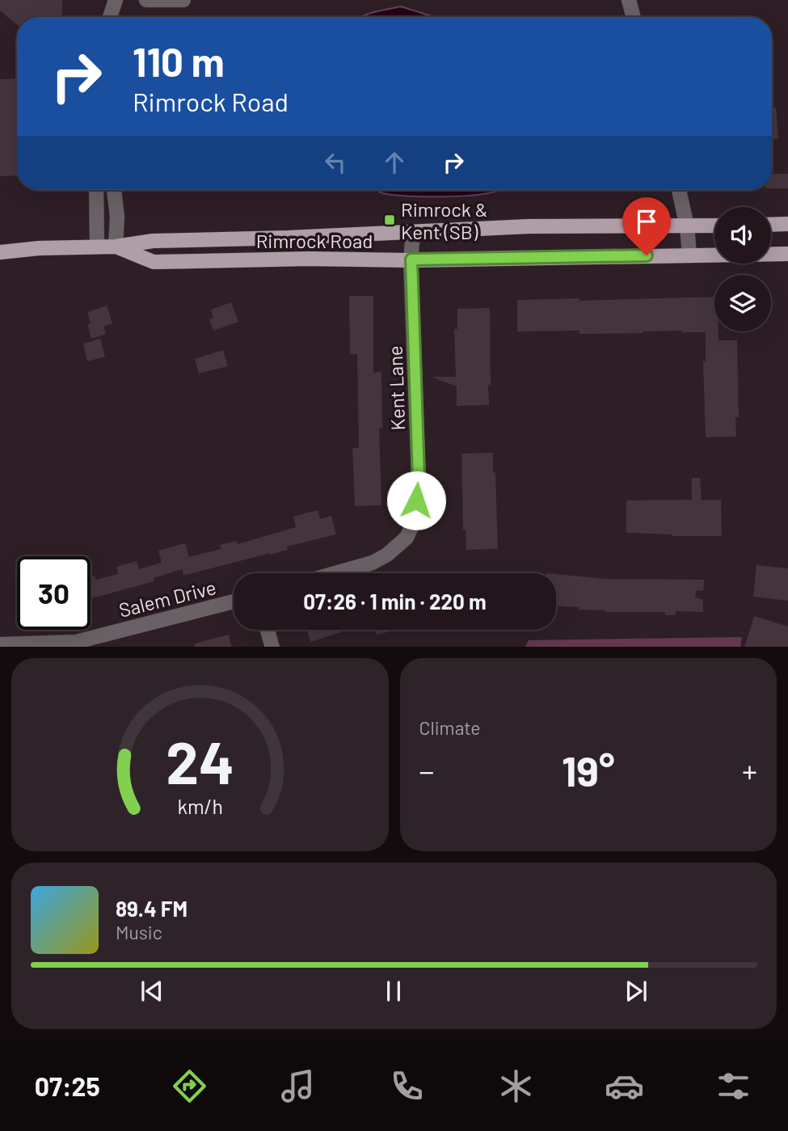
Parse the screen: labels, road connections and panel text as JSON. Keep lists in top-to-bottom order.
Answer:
{
  "streets": {
    "main road": ["Rimrock Road"],
    "street": ["Kent Lane", "Salem Drive"]
  },
  "crossings": [
    ["Rimrock Road", "Kent Lane"]
  ],
  "places": {
    "transit": ["Rimrock & Kent (SB)"]
  },
  "page": {
    "turn": ["110 m", "Rimrock Road"],
    "limit": "30",
    "trip": "07:26 · 1 min · 220 m",
    "tile": "Climate",
    "heat": ["−", "19°", "+"],
    "song": ["89.4 FM", "Music"],
    "tabs": "07:25",
    "gauge": ["24", "km/h"]
  }
}
